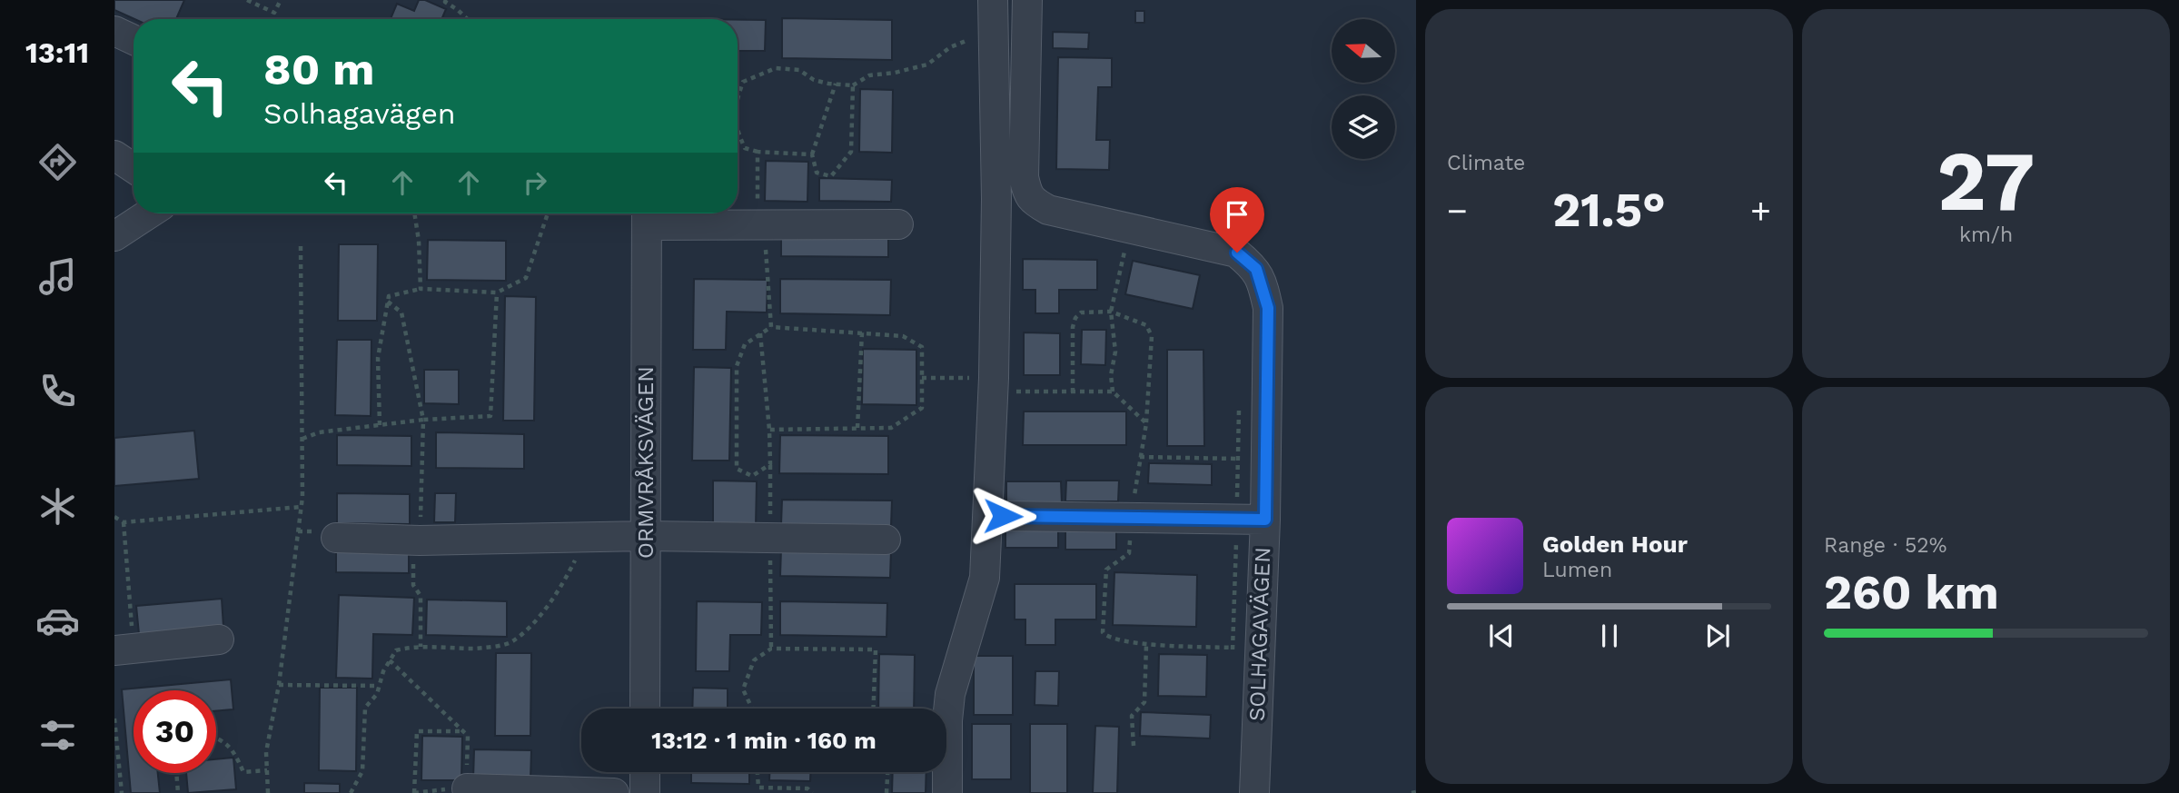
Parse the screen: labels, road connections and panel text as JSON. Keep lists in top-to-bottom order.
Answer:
{
  "streets": {
    "street": ["ORMVRÅKSVÄGEN", "SOLHAGAVÄGEN"]
  },
  "north": "left",
  "page": {
    "tabs": "13:11",
    "tile": [
      "Climate",
      ["27", "km/h"],
      ["Range · 52%", "260 km"]
    ],
    "turn": ["80 m", "Solhagavägen"],
    "heat": ["−", "21.5°", "+"],
    "song": ["Golden Hour", "Lumen"],
    "limit": "30",
    "trip": "13:12 · 1 min · 160 m"
  }
}
